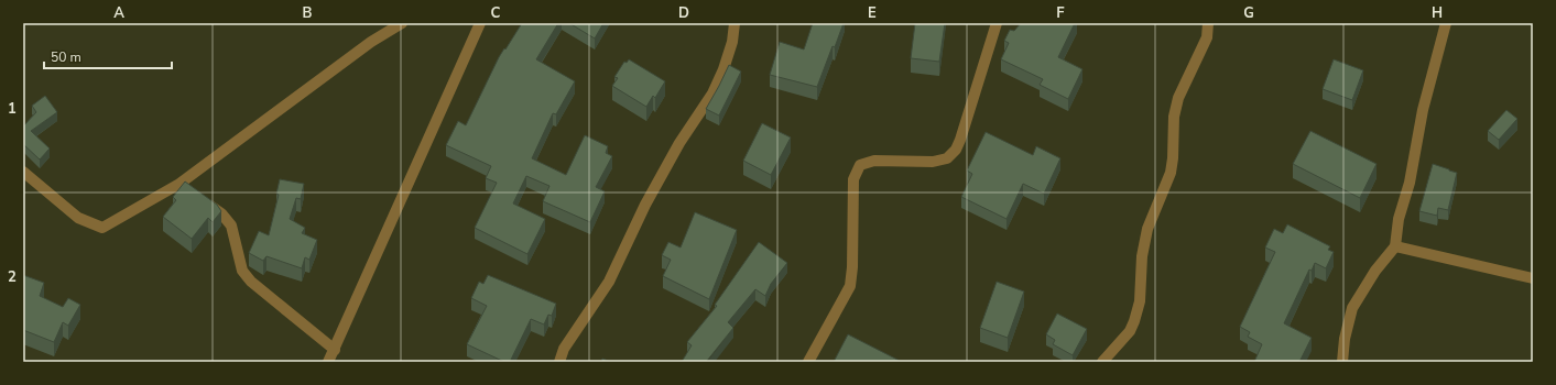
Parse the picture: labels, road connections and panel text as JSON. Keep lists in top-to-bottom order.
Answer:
{
  "scale_bar": "50 m",
  "grid": {
    "columns": [
      "A",
      "B",
      "C",
      "D",
      "E",
      "F",
      "G",
      "H"
    ],
    "rows": ["1", "2"]
  }
}
